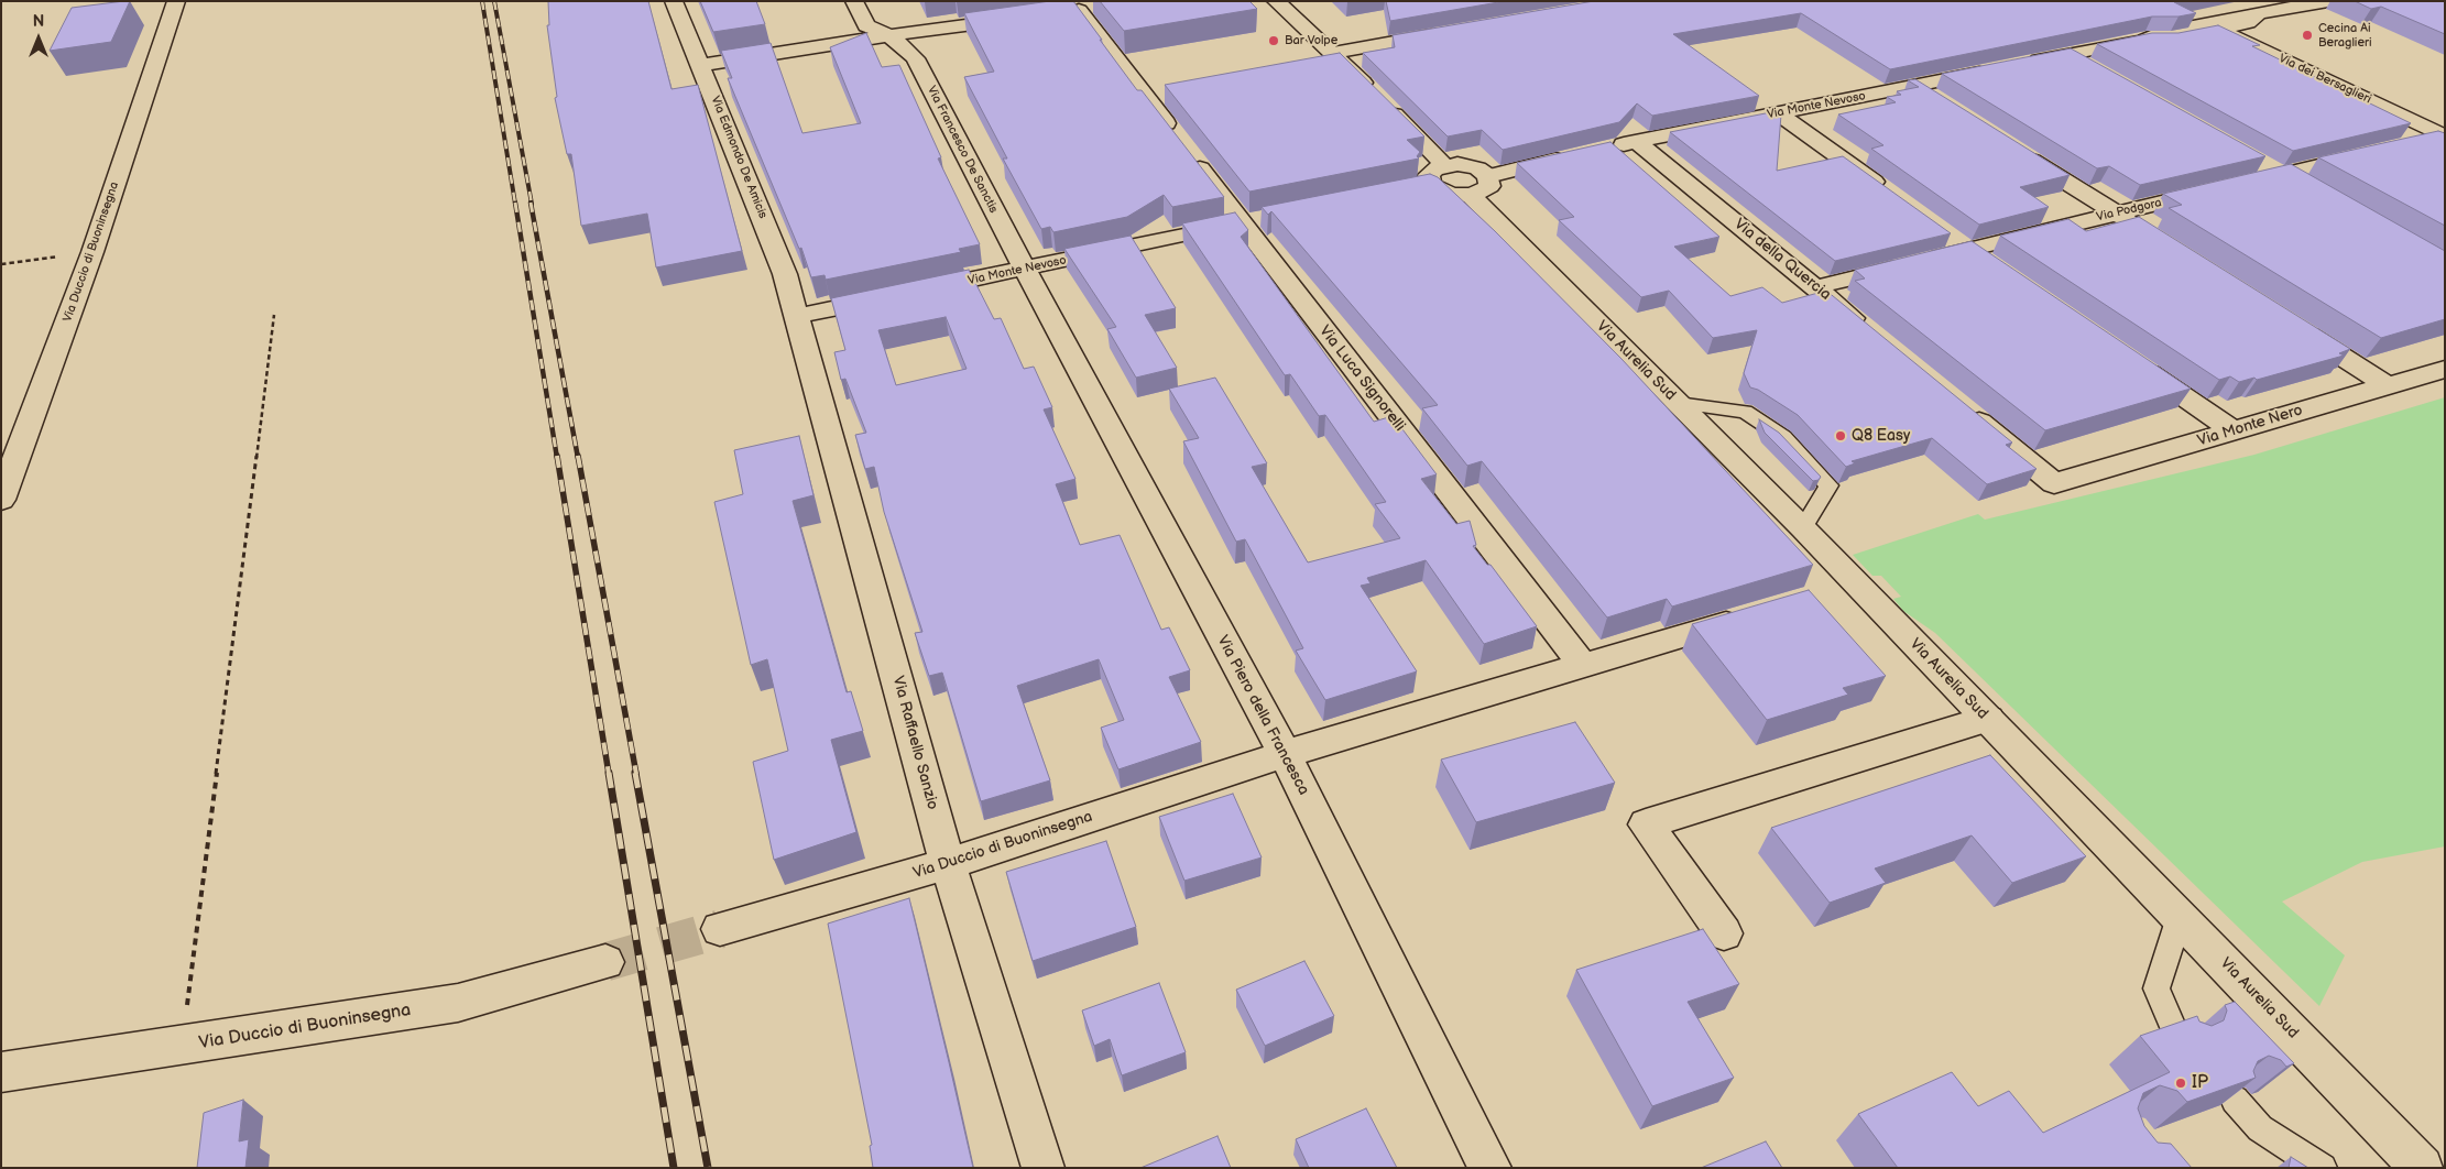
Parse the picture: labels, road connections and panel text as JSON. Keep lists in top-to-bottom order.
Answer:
{
  "streets": {
    "street": [
      "Via dei Bersaglieri",
      "Via Monte Nevoso",
      "Via Francesco De Sanctis",
      "Via Edmondo De Amicis",
      "Via Podgora",
      "Via Duccio di Buoninsegna",
      "Via della Quercia",
      "Via Aurelia Sud",
      "Via Luca Signorelli",
      "Via Monte Nero",
      "Via Piero della Francesca",
      "Via Raffaello Sanzio"
    ]
  },
  "crossings": [
    ["Via Monte Nevoso", "Via Francesco De Sanctis"],
    ["Via Monte Nevoso", "Via Edmondo De Amicis"],
    ["Via Monte Nevoso", "Via della Quercia"],
    ["Via Monte Nevoso", "Via Luca Signorelli"],
    ["Via Monte Nevoso", "Via Piero della Francesca"],
    ["Via Monte Nevoso", "Via Raffaello Sanzio"],
    ["Via Francesco De Sanctis", "Via Piero della Francesca"],
    ["Via Edmondo De Amicis", "Via Raffaello Sanzio"],
    ["Via Podgora", "Via della Quercia"],
    ["Via Duccio di Buoninsegna", "Via Luca Signorelli"],
    ["Via Duccio di Buoninsegna", "Via Piero della Francesca"],
    ["Via Duccio di Buoninsegna", "Via Raffaello Sanzio"]
  ],
  "places": [
    "Cecina Ai Beraglieri",
    "Bar Volpe",
    "Q8 Easy",
    "IP"
  ],
  "north": "top"
}
